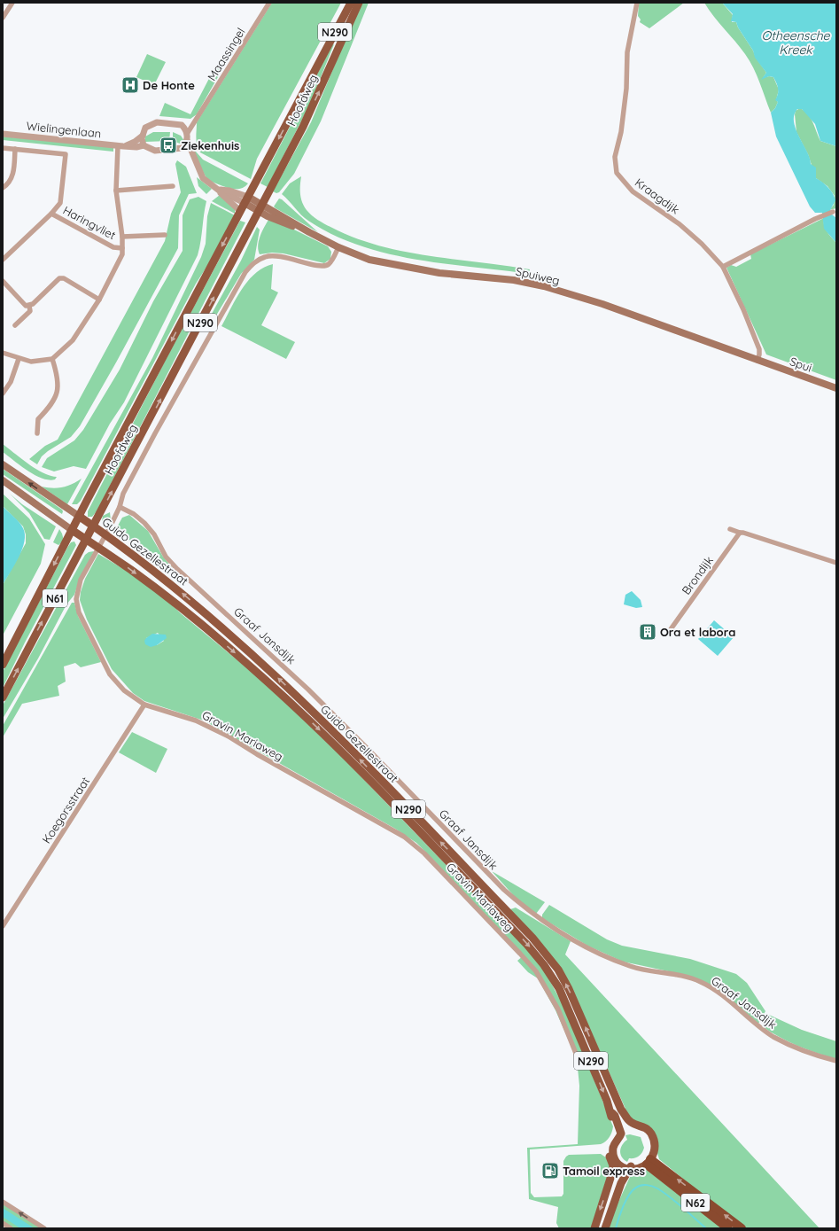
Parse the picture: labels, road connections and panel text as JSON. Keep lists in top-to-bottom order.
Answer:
{
  "streets": {
    "highway": ["N62"],
    "main road": [
      "N290",
      "Hoofdweg",
      "Spuiweg",
      "Spui",
      "Guido Gezellestraat",
      "N61"
    ],
    "street": [
      "Maassingel",
      "Wielingenlaan",
      "Kraagdijk",
      "Haringvliet",
      "Brondijk",
      "Graaf Jansdijk",
      "Gravin Mariaweg",
      "Koegorsstraat"
    ]
  },
  "crossings": [
    ["N290", "Guido Gezellestraat"],
    ["N290", "N62"],
    ["Hoofdweg", "Spuiweg"],
    ["Hoofdweg", "Guido Gezellestraat"],
    ["Kraagdijk", "Spuiweg"],
    ["Kraagdijk", "Spui"],
    ["Spuiweg", "Spui"],
    ["Spuiweg", "Gravin Mariaweg"],
    ["Guido Gezellestraat", "Gravin Mariaweg"],
    ["Guido Gezellestraat", "N62"],
    ["Graaf Jansdijk", "Gravin Mariaweg"],
    ["Gravin Mariaweg", "Koegorsstraat"]
  ],
  "water": ["Otheensche Kreek"],
  "places": {
    "hospital": ["De Honte"],
    "bus stop": ["Ziekenhuis"],
    "building": ["Ora et labora"],
    "fuel station": ["Tamoil express"]
  }
}
